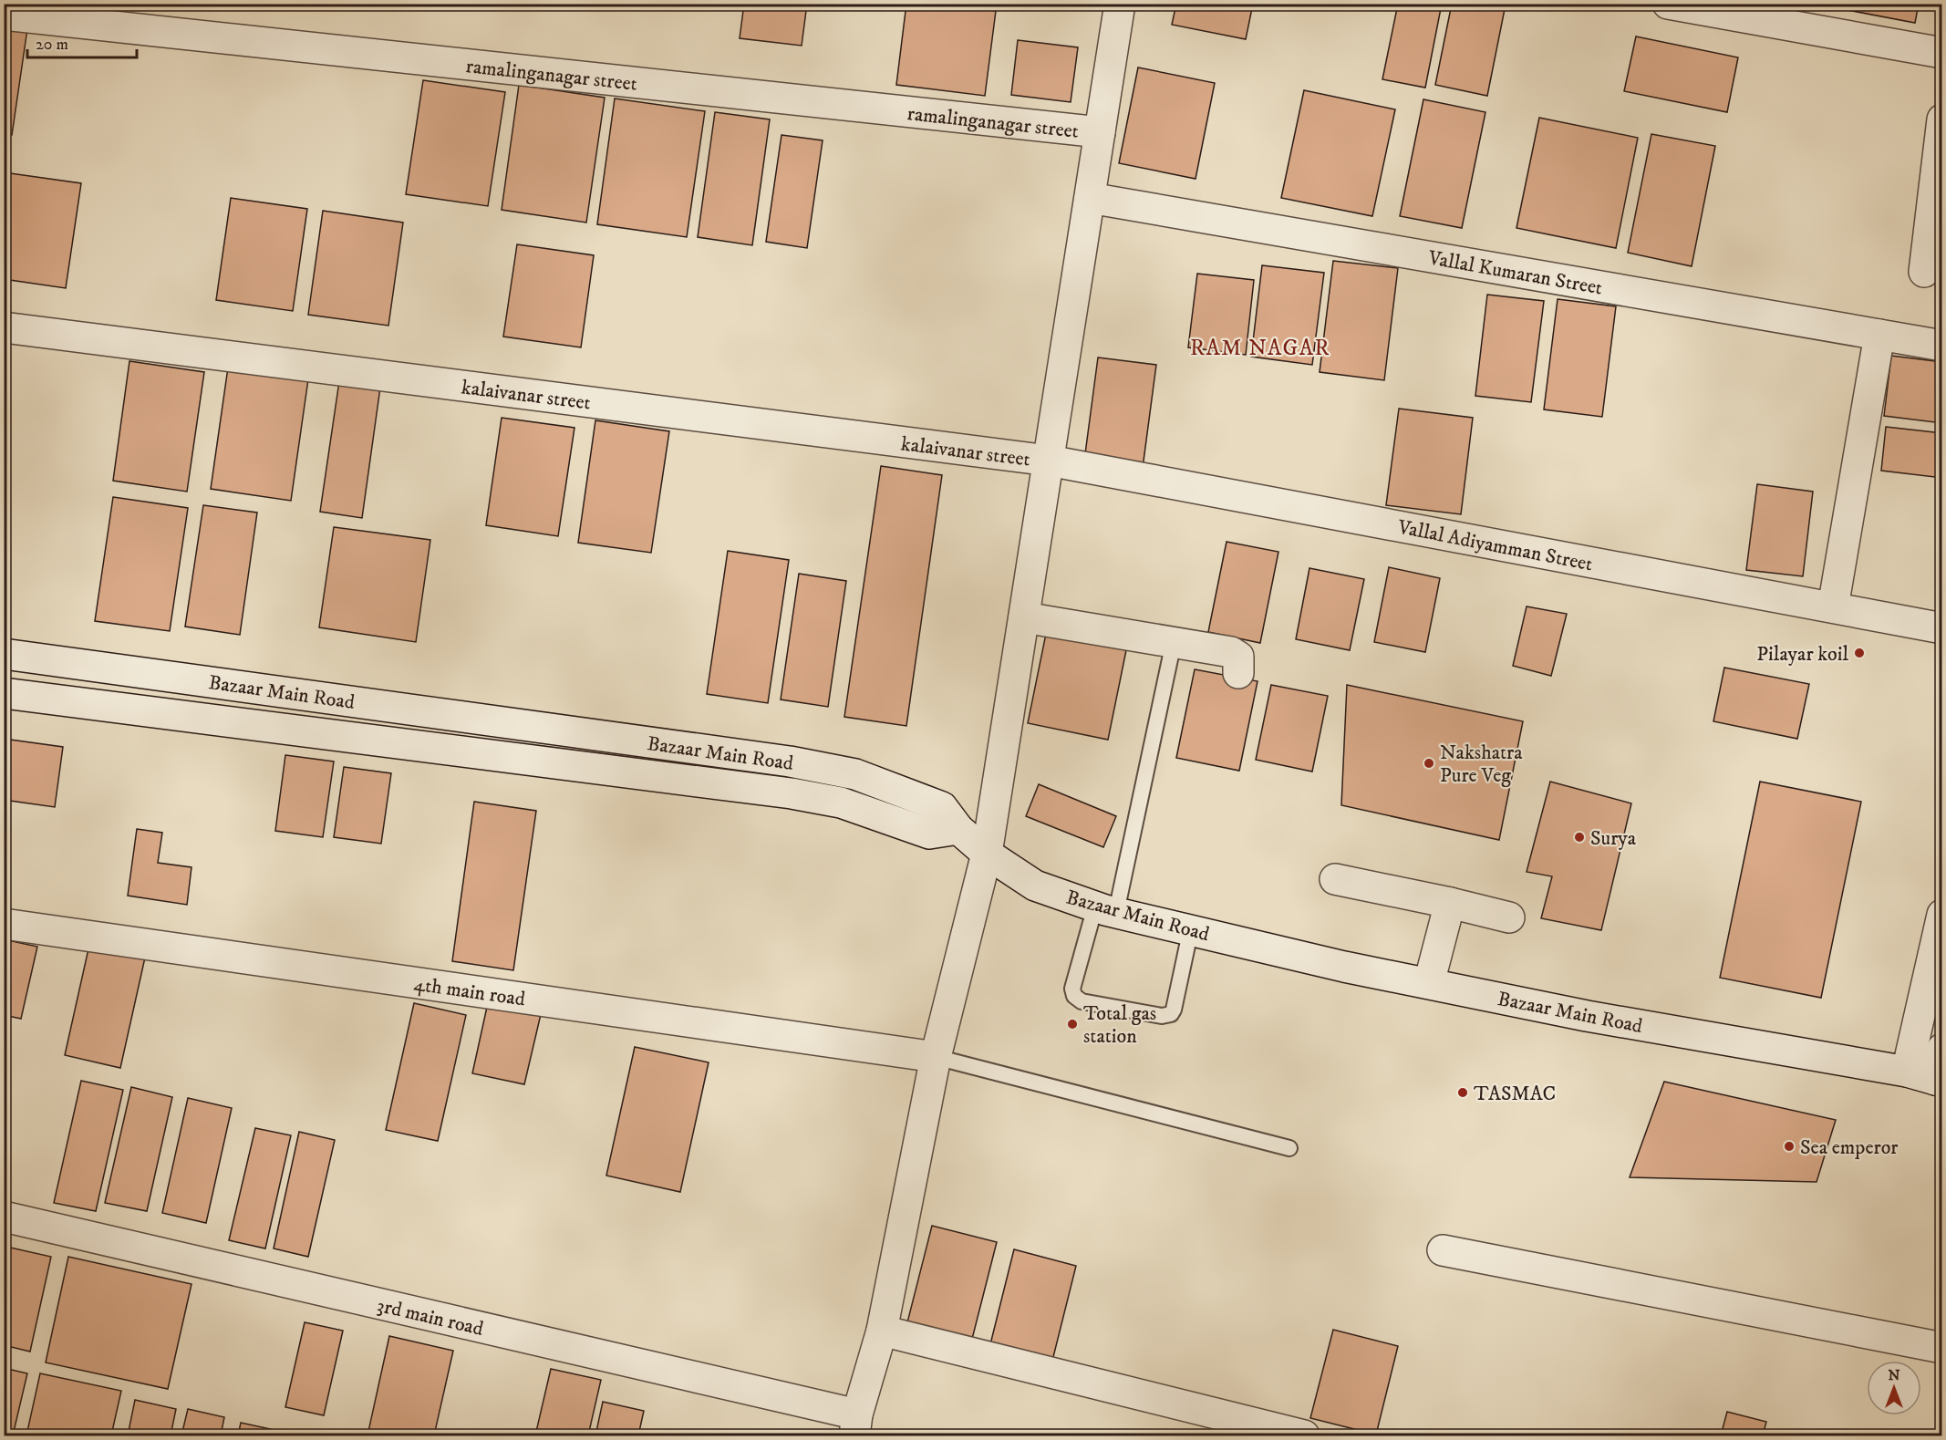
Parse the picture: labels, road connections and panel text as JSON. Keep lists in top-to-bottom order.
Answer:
{
  "streets": {
    "street": [
      "ramalinganagar street",
      "Vallal Kumaran Street",
      "kalaivanar street",
      "Vallal Adiyamman Street",
      "Bazaar Main Road",
      "4th main road",
      "3rd main road"
    ]
  },
  "crossings": [
    ["kalaivanar street", "Vallal Adiyamman Street"]
  ],
  "districts": ["RAM NAGAR"],
  "places": [
    "Pilayar koil",
    "Nakshatra Pure Veg",
    "Surya",
    "Total gas station",
    "TASMAC",
    "Sea emperor"
  ],
  "scale_bar": "20 m",
  "north": "top"
}
